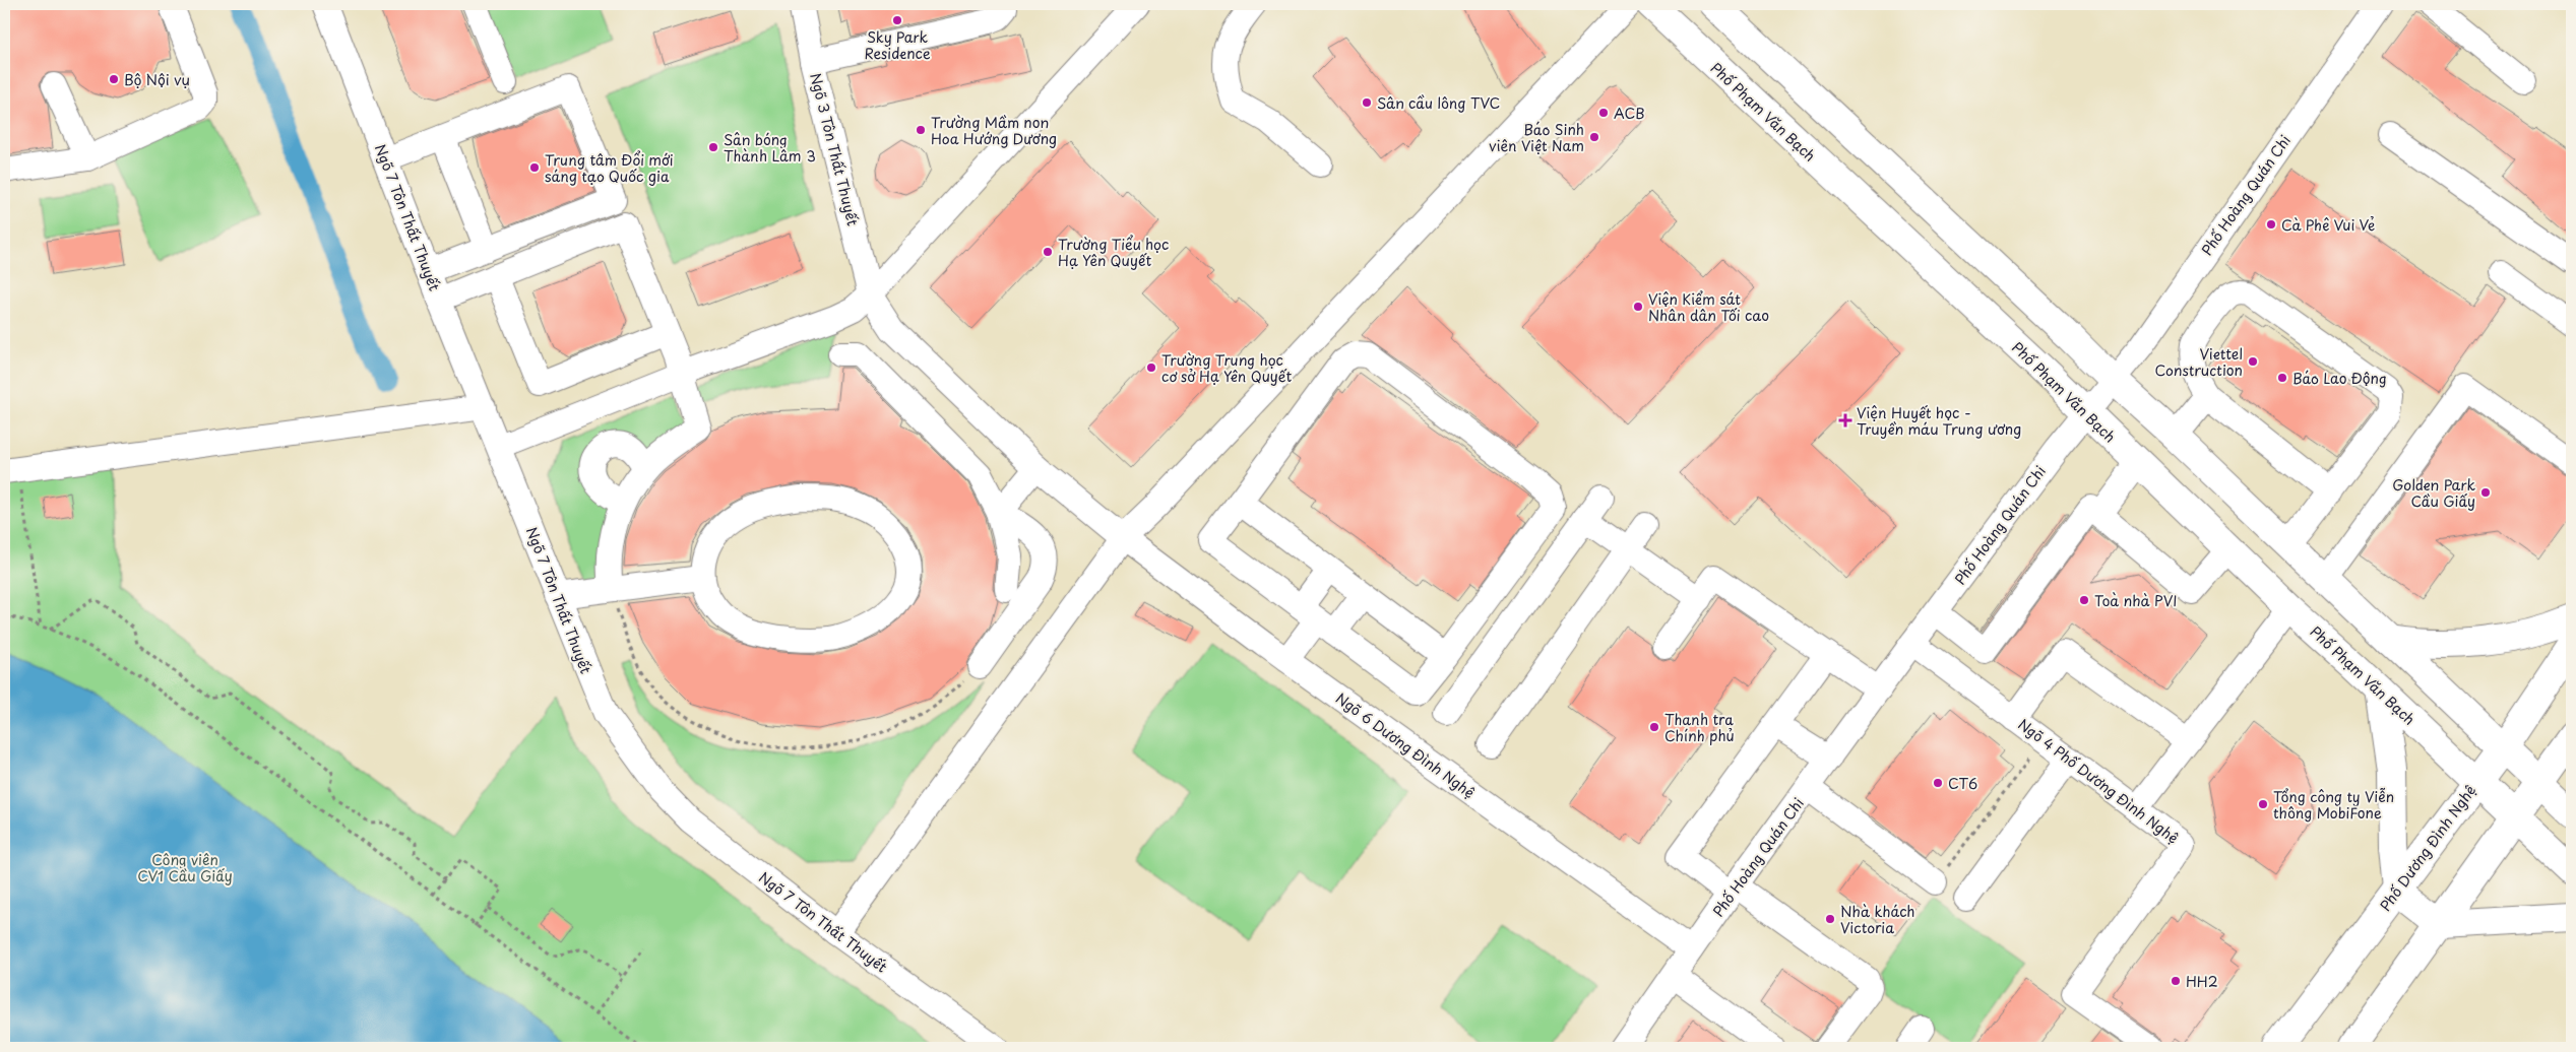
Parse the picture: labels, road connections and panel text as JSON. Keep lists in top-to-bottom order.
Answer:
{
  "streets": {
    "main road": ["Phố Phạm Văn Bạch", "Phố Dương Đình Nghệ"],
    "street": [
      "Ngõ 3 Tôn Thất Thuyết",
      "Phố Hoàng Quán Chi",
      "Ngõ 7 Tôn Thất Thuyết",
      "Ngõ 6 Dương Đình Nghệ",
      "Ngõ 4 Phố Dương Đình Nghệ"
    ]
  },
  "crossings": [
    ["Phố Phạm Văn Bạch", "Phố Hoàng Quán Chi"],
    ["Phố Phạm Văn Bạch", "Phố Dương Đình Nghệ"],
    ["Ngõ 3 Tôn Thất Thuyết", "Ngõ 6 Dương Đình Nghệ"],
    ["Phố Hoàng Quán Chi", "Ngõ 6 Dương Đình Nghệ"],
    ["Phố Hoàng Quán Chi", "Ngõ 4 Phố Dương Đình Nghệ"]
  ],
  "parks": ["Công viên CV1 Cầu Giấy"],
  "places": {
    "other": [
      "Sky Park Residence",
      "Bộ Nội vụ",
      "Sân cầu lông TVC",
      "ACB",
      "Trường Mầm non Hoa Hướng Dương",
      "Báo Sinh viên Việt Nam",
      "Sân bóng Thành Lâm 3",
      "Trung tâm Đổi mới sáng tạo Quốc gia",
      "Cà Phê Vui Vẻ",
      "Trường Tiểu học Hạ Yên Quyết",
      "Viện Kiểm sát Nhân dân Tối cao",
      "Viettel Construction",
      "Trường Trung học cơ sở Hạ Yên Quyết",
      "Báo Lao Động",
      "Golden Park Cầu Giấy",
      "Toà nhà PVI",
      "Thanh tra Chính phủ",
      "CT6",
      "Tổng công ty Viễn thông MobiFone",
      "Nhà khách Victoria",
      "HH2"
    ],
    "health": ["Viện Huyết học - Truyền máu Trung ương"]
  }
}
